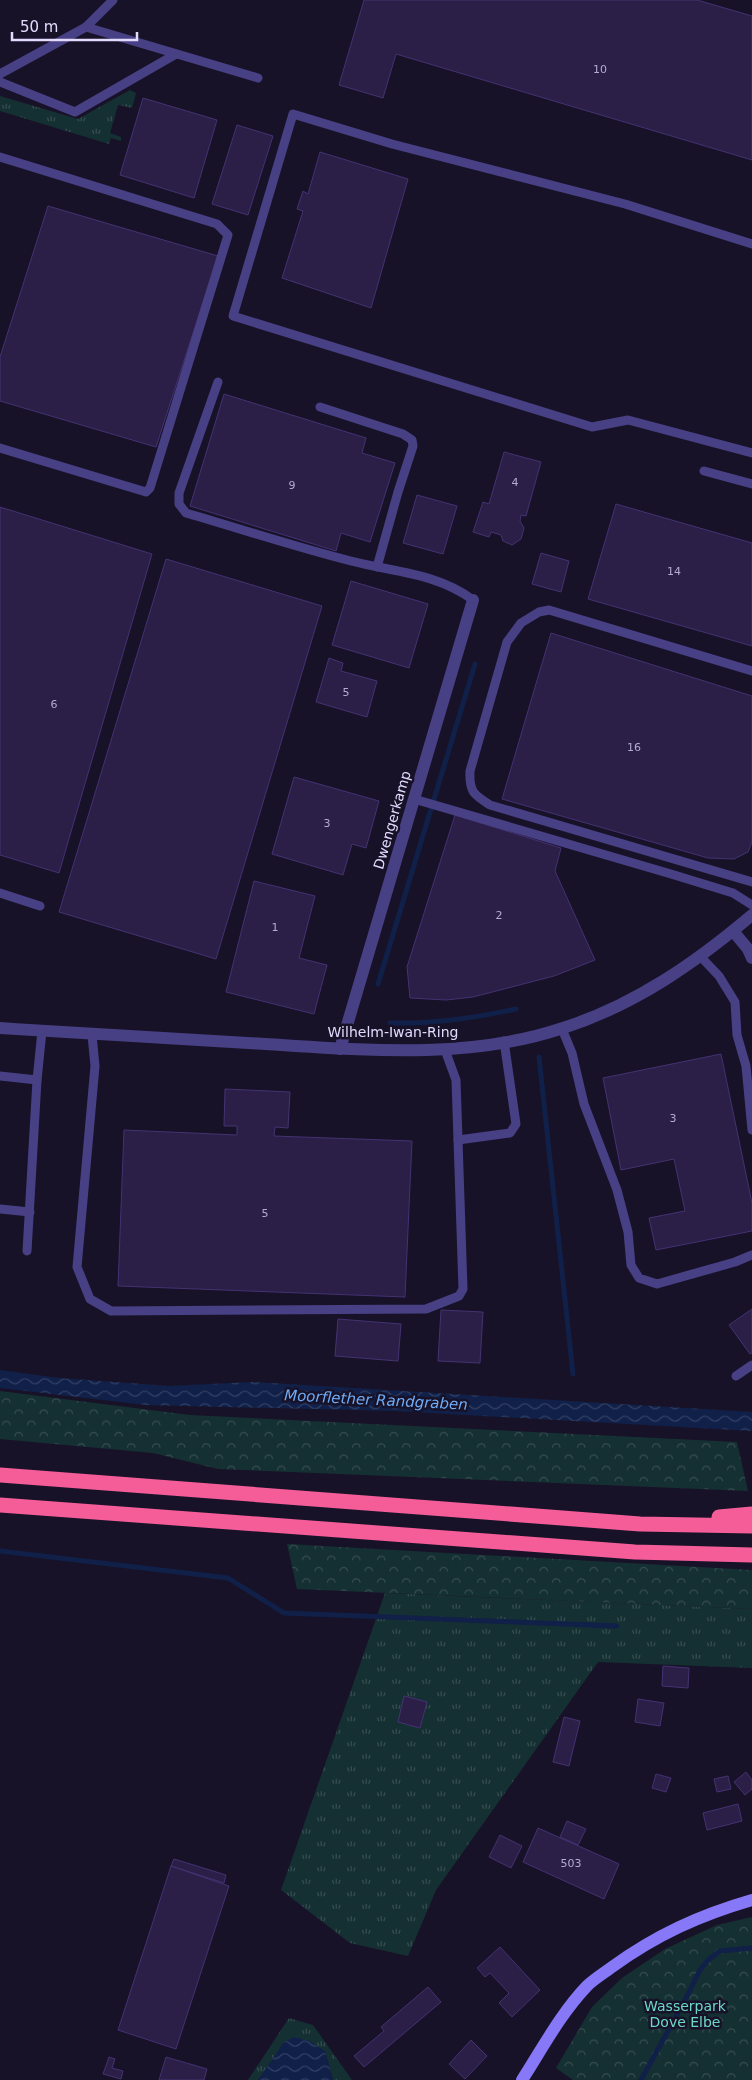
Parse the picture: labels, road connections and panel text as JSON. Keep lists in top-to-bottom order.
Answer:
{
  "streets": {
    "street": ["Dwengerkamp", "Wilhelm-Iwan-Ring"]
  },
  "crossings": [
    ["Dwengerkamp", "Wilhelm-Iwan-Ring"]
  ],
  "water": ["Moorflether Randgraben"],
  "parks": ["Wasserpark Dove Elbe"],
  "house_numbers": [
    "10",
    "4",
    "9",
    "14",
    "5",
    "6",
    "16",
    "3",
    "2",
    "1",
    "3",
    "5",
    "503"
  ],
  "scale_bar": "50 m"
}
